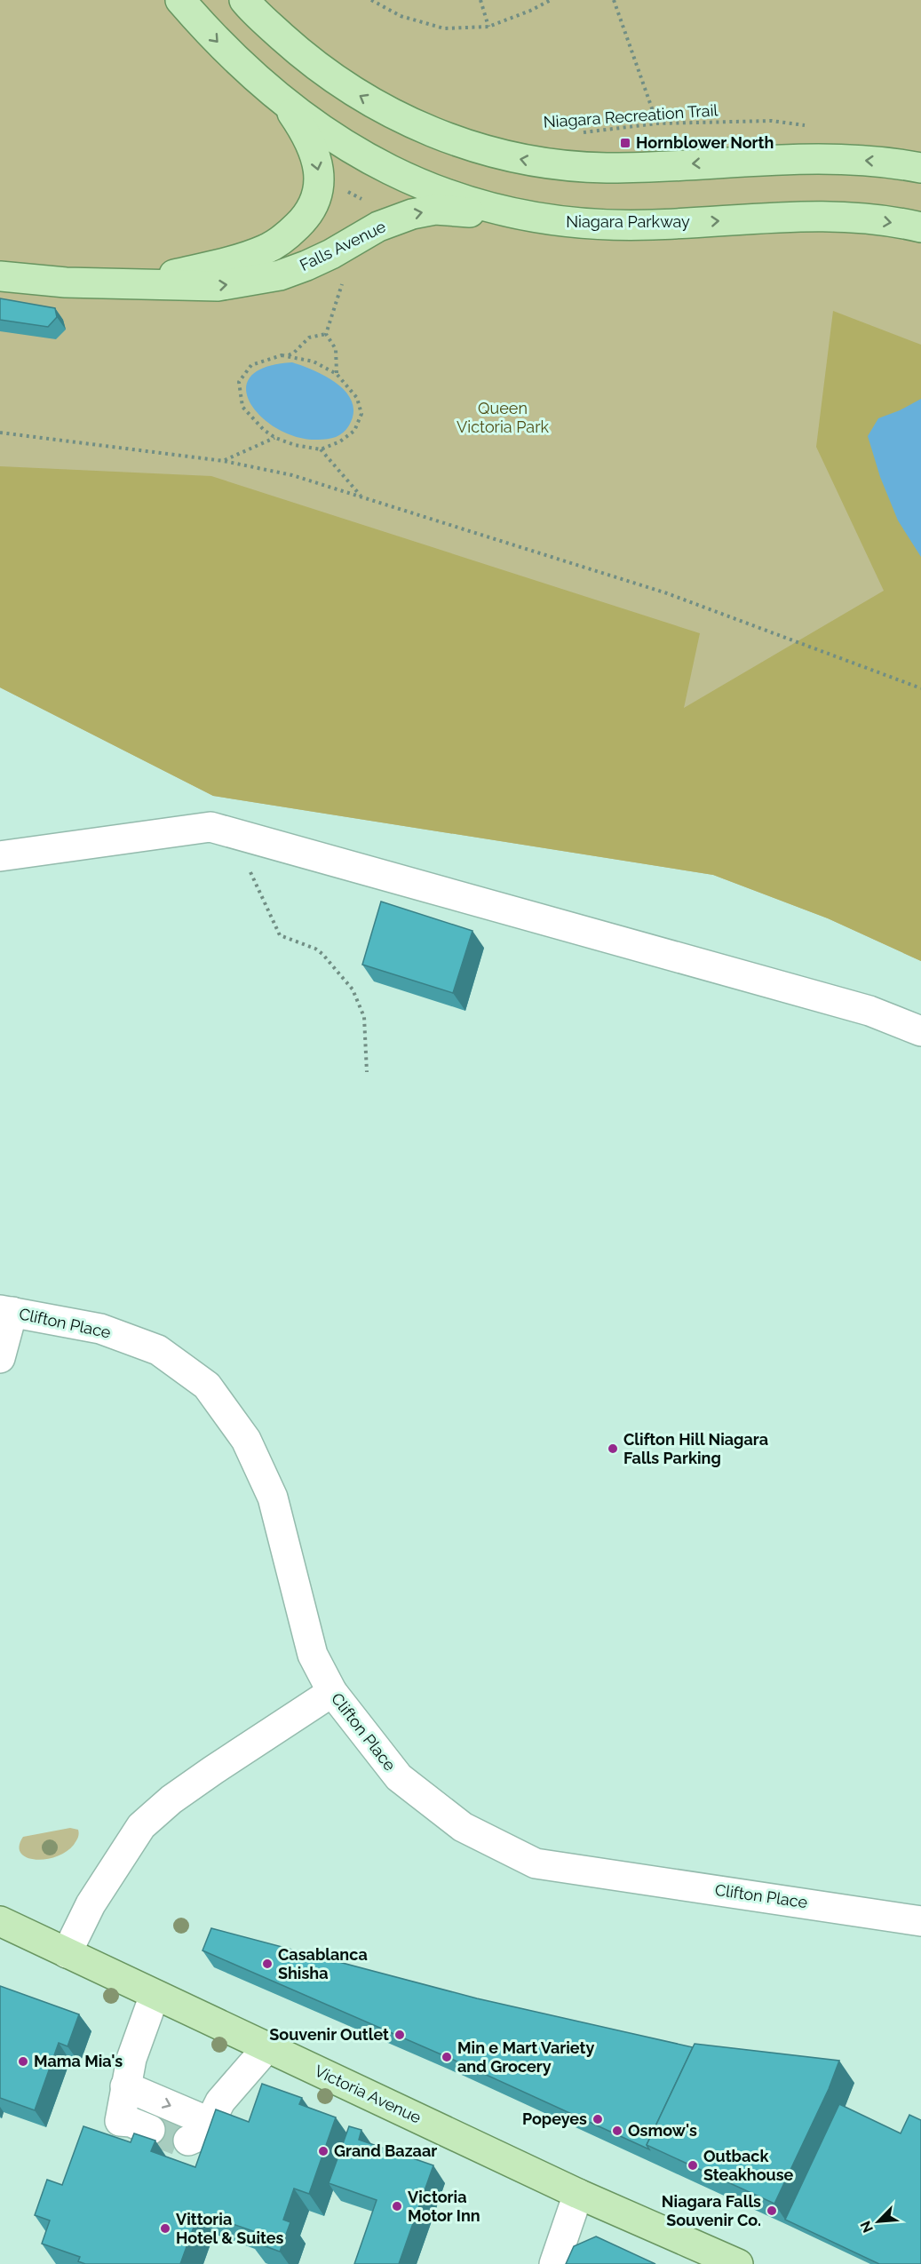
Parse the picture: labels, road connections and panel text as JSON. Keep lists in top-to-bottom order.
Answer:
{
  "streets": {
    "main road": ["Niagara Parkway", "Falls Avenue", "Victoria Avenue"],
    "street": ["Clifton Place"],
    "path": ["Niagara Recreation Trail"]
  },
  "crossings": [
    ["Niagara Parkway", "Falls Avenue"]
  ],
  "parks": ["Queen Victoria Park"],
  "places": {
    "transit": ["Hornblower North"],
    "other": [
      "Clifton Hill Niagara Falls Parking",
      "Casablanca Shisha",
      "Souvenir Outlet",
      "Min e Mart Variety and Grocery",
      "Mama Mia's",
      "Popeyes",
      "Osmow's",
      "Grand Bazaar",
      "Outback Steakhouse",
      "Victoria Motor Inn",
      "Niagara Falls Souvenir Co.",
      "Vittoria Hotel & Suites"
    ]
  },
  "north": "bottom left"
}
